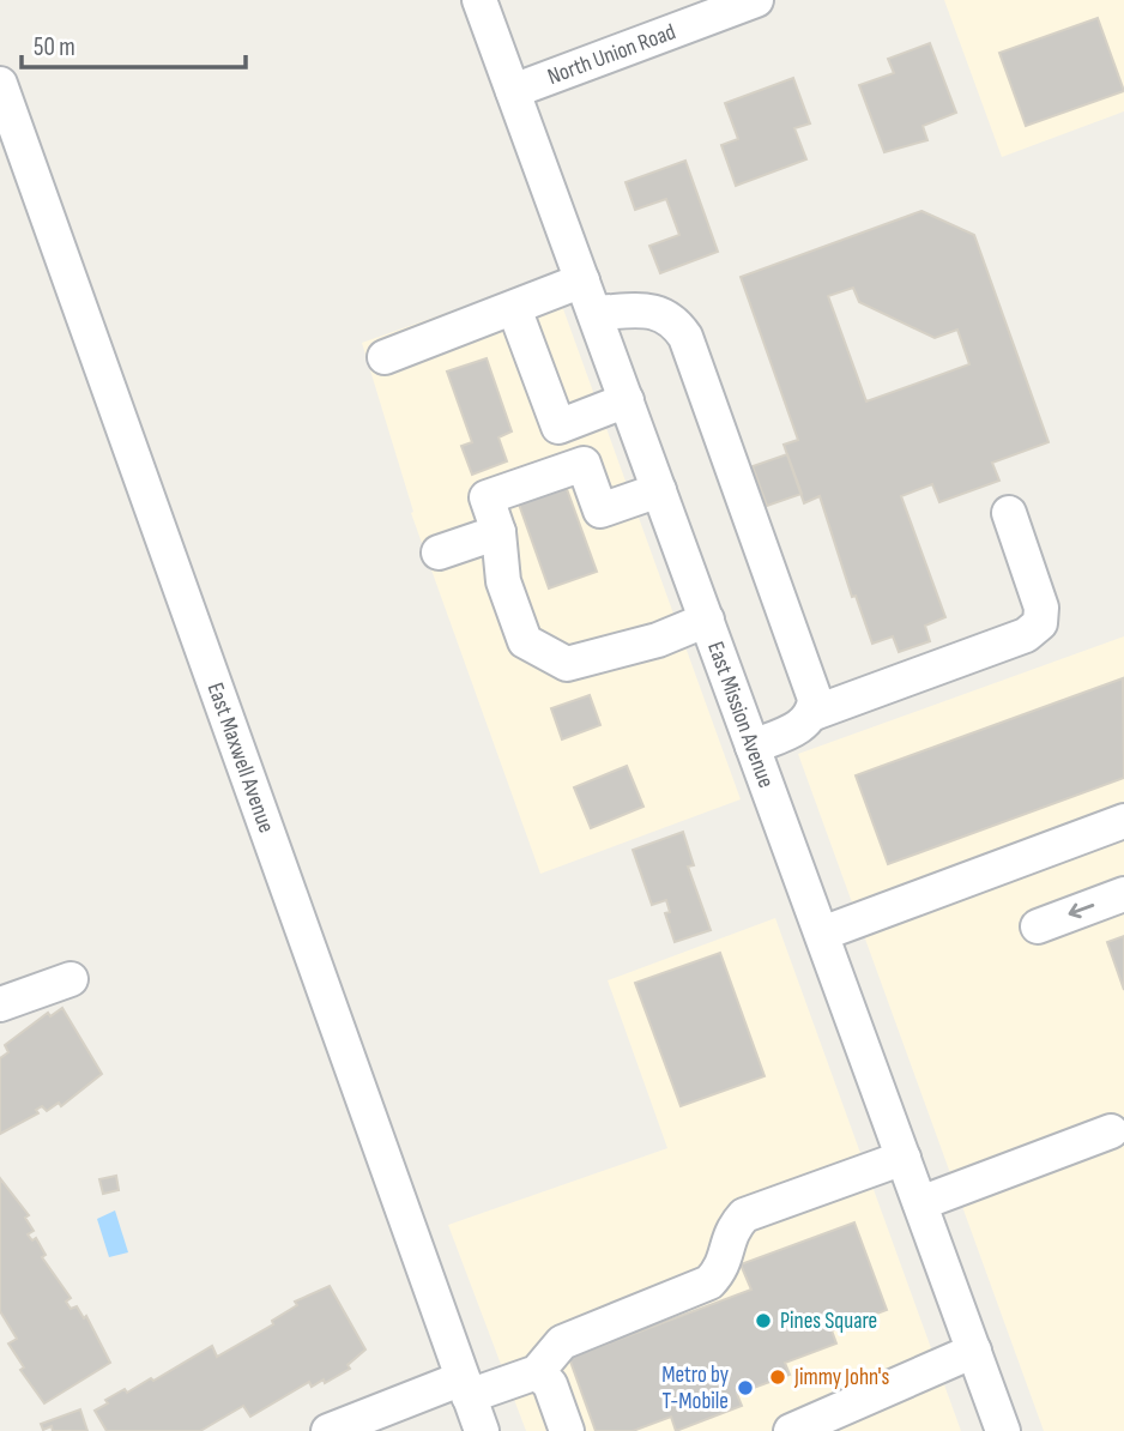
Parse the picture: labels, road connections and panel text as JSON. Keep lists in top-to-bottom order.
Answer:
{
  "streets": {
    "street": ["North Union Road", "East Mission Avenue", "East Maxwell Avenue"]
  },
  "crossings": [
    ["North Union Road", "East Mission Avenue"]
  ],
  "places": ["Pines Square", "Jimmy John's", "Metro by T-Mobile"],
  "scale_bar": "50 m"
}
